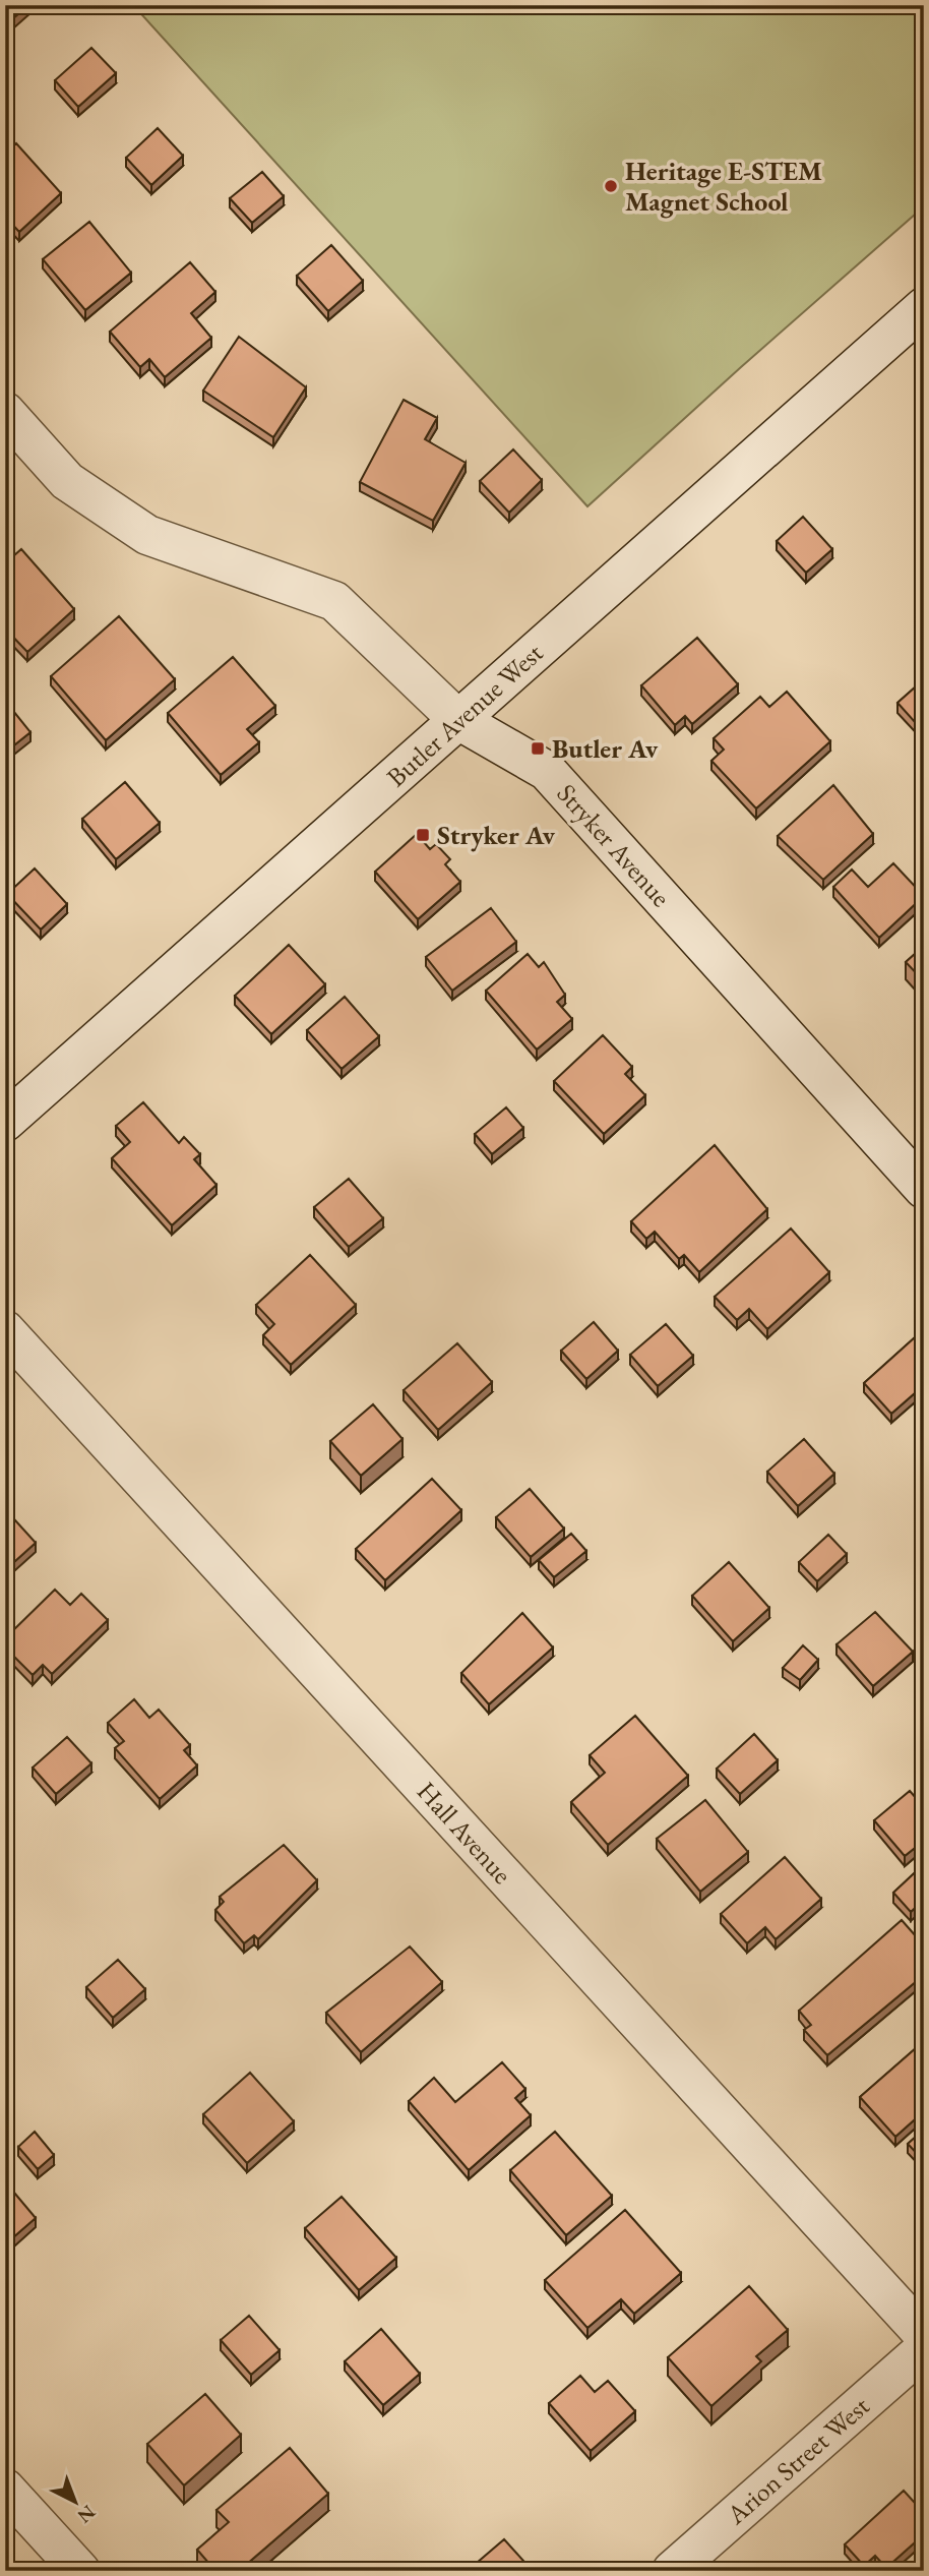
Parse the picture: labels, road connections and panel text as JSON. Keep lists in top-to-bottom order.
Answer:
{
  "streets": {
    "street": [
      "Butler Avenue West",
      "Stryker Avenue",
      "Hall Avenue",
      "Arion Street West"
    ]
  },
  "crossings": [
    ["Butler Avenue West", "Stryker Avenue"]
  ],
  "places": {
    "other": ["Heritage E-STEM Magnet School"],
    "transit": ["Butler Av", "Stryker Av"]
  },
  "north": "bottom right"
}
